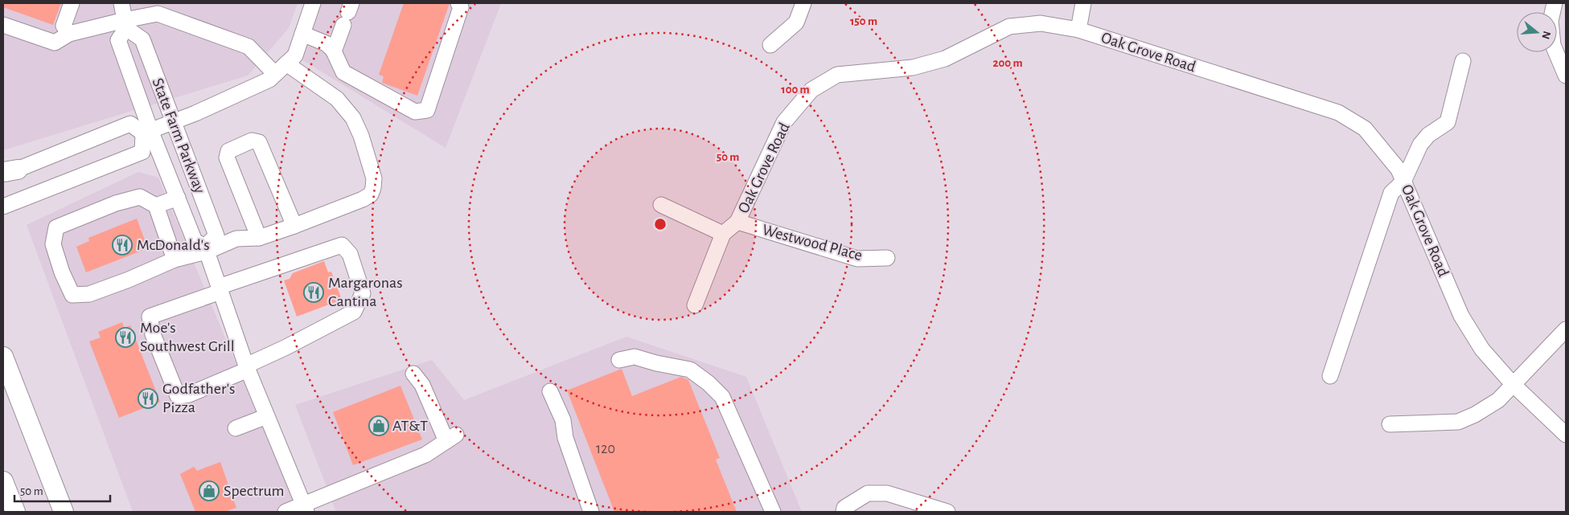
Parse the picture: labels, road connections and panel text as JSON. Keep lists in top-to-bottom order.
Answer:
{
  "streets": {
    "street": ["Oak Grove Road", "State Farm Parkway", "Westwood Place"]
  },
  "crossings": [
    ["Oak Grove Road", "Westwood Place"]
  ],
  "places": {
    "restaurant": [
      "McDonald's",
      "Margaronas Cantina",
      "Moe's Southwest Grill",
      "Godfather's Pizza"
    ],
    "shop": ["AT&T", "Spectrum"]
  },
  "house_numbers": ["120"],
  "scale_bar": "50 m",
  "north": "right",
  "rings": [
    "150 m",
    "200 m",
    "100 m",
    "50 m"
  ]
}
